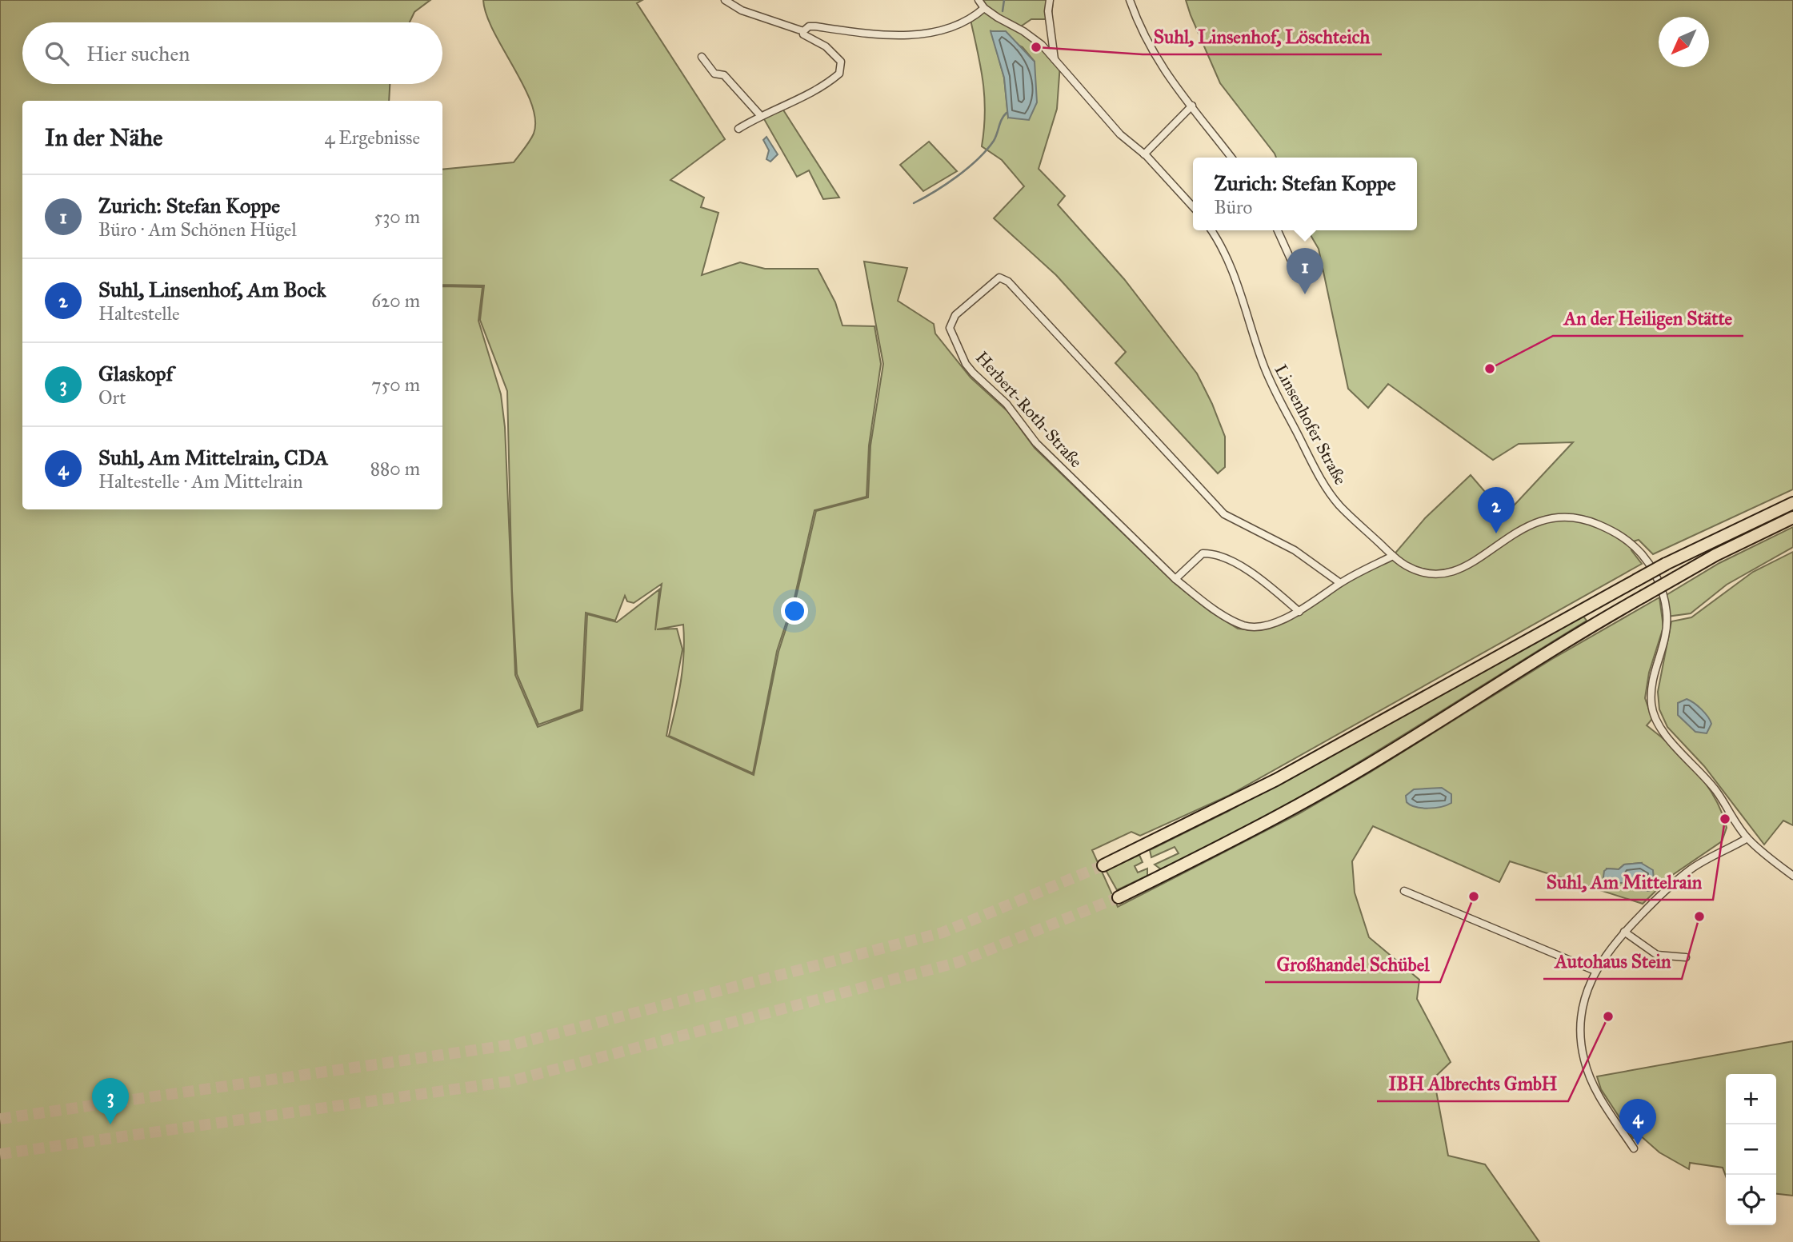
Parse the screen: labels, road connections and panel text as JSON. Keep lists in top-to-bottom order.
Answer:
{
  "streets": {
    "street": ["Herbert-Roth-Straße", "Linsenhofer Straße"]
  },
  "crossings": [
    ["Herbert-Roth-Straße", "Linsenhofer Straße"]
  ],
  "places": [
    "Suhl, Linsenhof, Löschteich",
    "An der Heiligen Stätte",
    "Suhl, Am Mittelrain",
    "Großhandel Schübel",
    "Autohaus Stein",
    "IBH Albrechts GmbH"
  ],
  "north": "bottom left",
  "page": {
    "search": "Hier suchen",
    "heading": ["In der Nähe", "4 Ergebnisse"],
    "popup": ["Zurich: Stefan Koppe", "Büro"],
    "list": [
      {
        "mark": "1",
        "name": "Zurich: Stefan Koppe",
        "note": "Büro · Am Schönen Hügel",
        "value": "530 m"
      },
      {
        "mark": "2",
        "name": "Suhl, Linsenhof, Am Bock",
        "note": "Haltestelle",
        "value": "620 m"
      },
      {
        "mark": "3",
        "name": "Glaskopf",
        "note": "Ort",
        "value": "750 m"
      },
      {
        "mark": "4",
        "name": "Suhl, Am Mittelrain, CDA",
        "note": "Haltestelle · Am Mittelrain",
        "value": "880 m"
      }
    ],
    "pins": [
      "1",
      "2",
      "3",
      "4"
    ],
    "map_buttons": ["+", "−"]
  }
}
